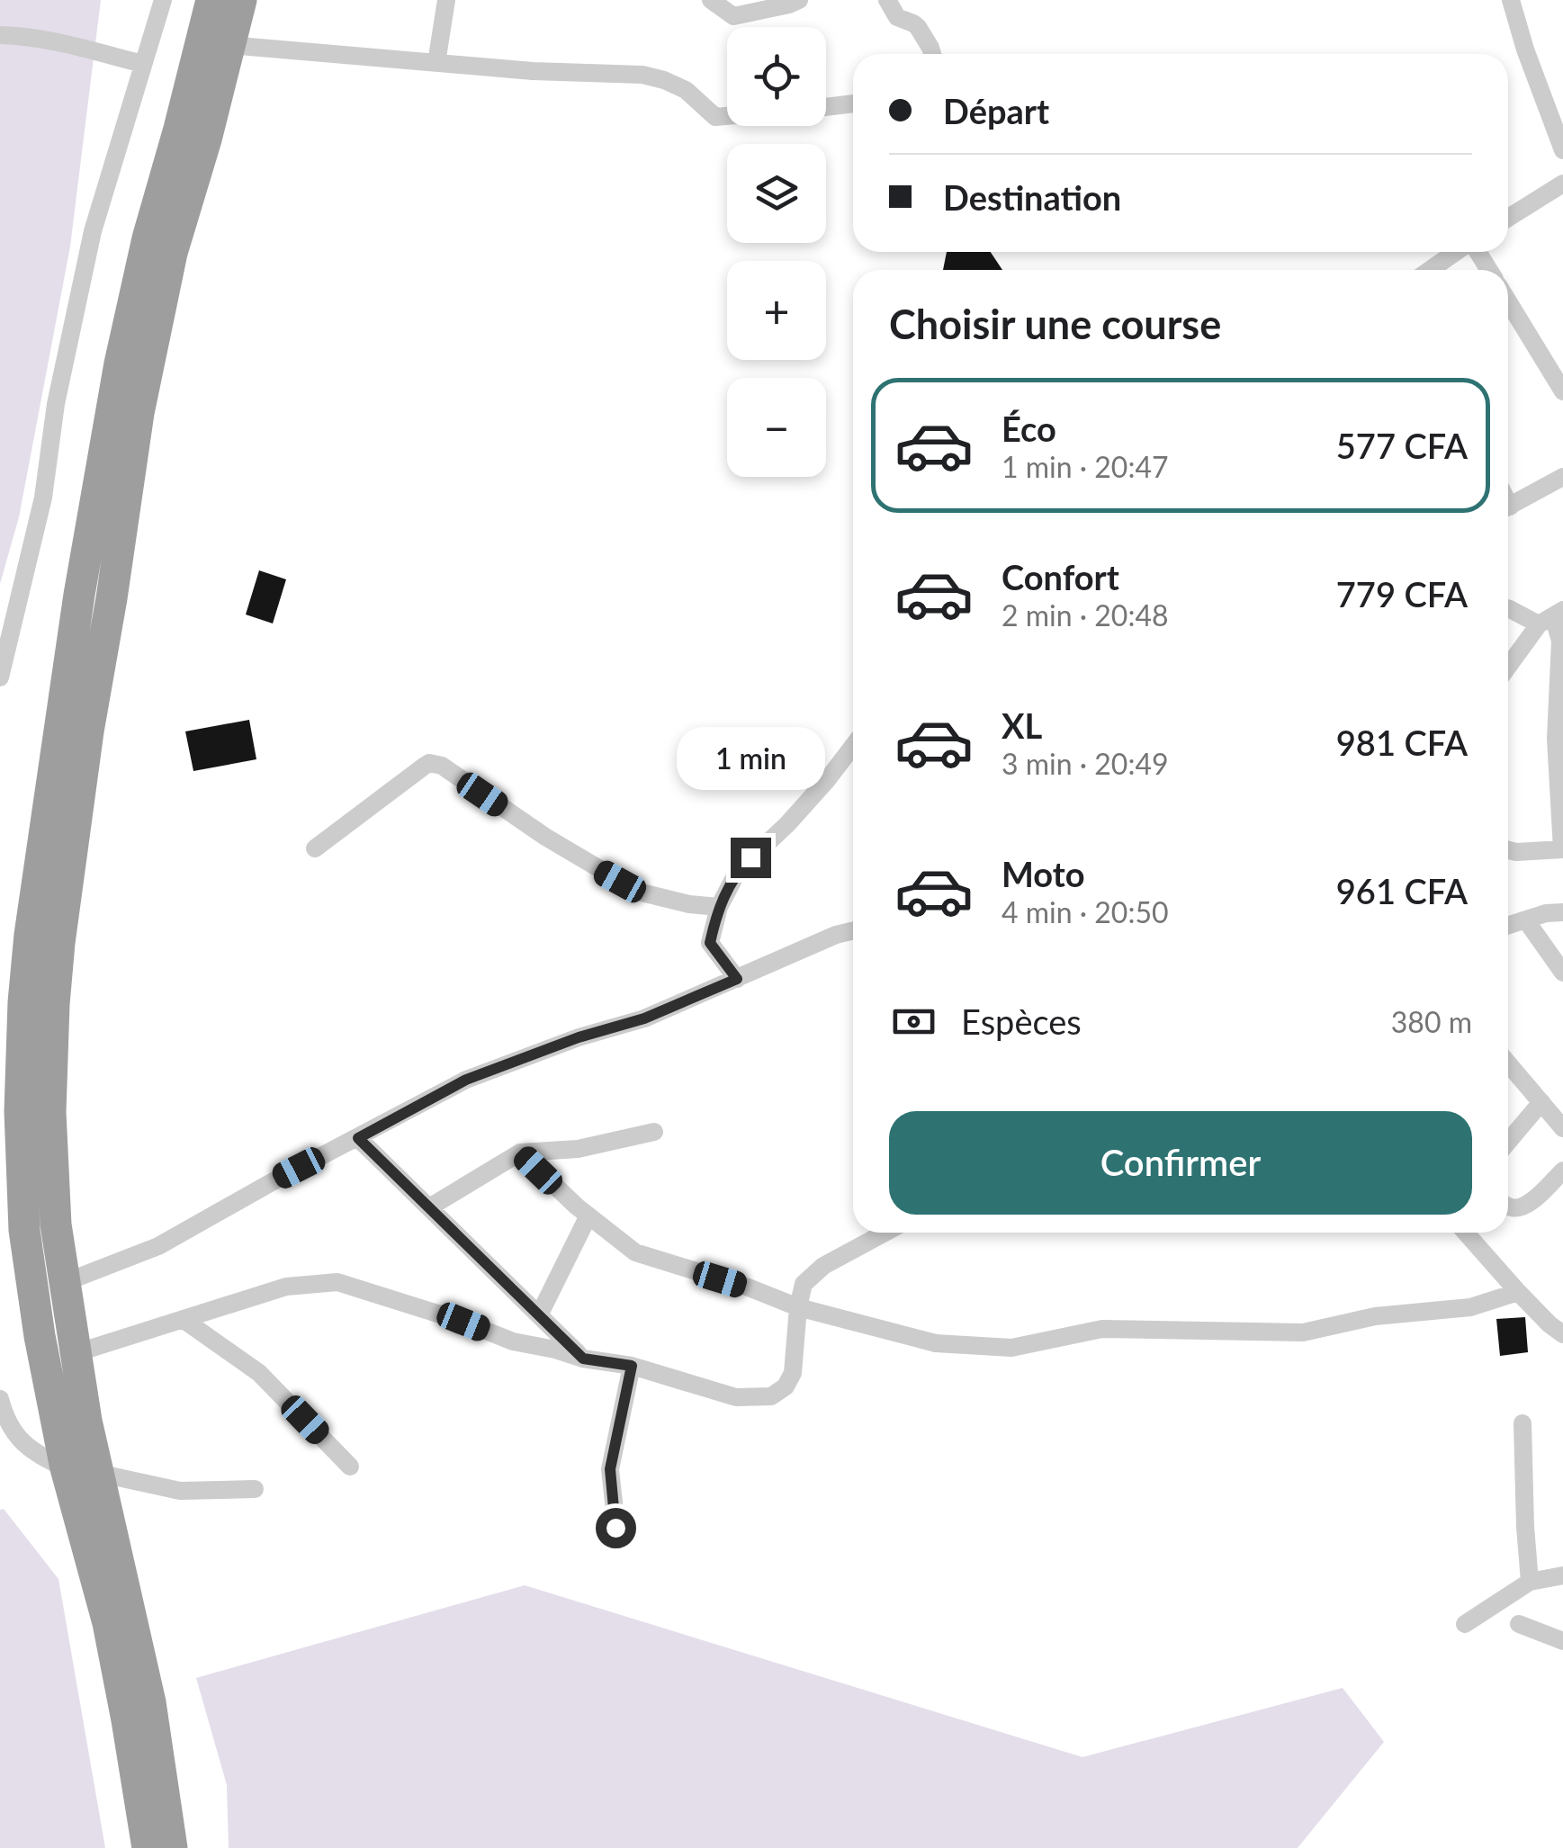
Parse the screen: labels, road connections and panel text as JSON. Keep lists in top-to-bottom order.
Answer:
{
  "page": {
    "map_buttons": ["+", "−"],
    "banner": ["Départ", "Destination"],
    "heading": "Choisir une course",
    "list": [
      {
        "name": "Éco",
        "note": "1 min · 20:47",
        "value": "577 CFA"
      },
      {
        "name": "Confort",
        "note": "2 min · 20:48",
        "value": "779 CFA"
      },
      {
        "name": "XL",
        "note": "3 min · 20:49",
        "value": "981 CFA"
      },
      {
        "name": "Moto",
        "note": "4 min · 20:50",
        "value": "961 CFA"
      }
    ],
    "bubble": "1 min",
    "pay": ["Espèces", "380 m"],
    "buttons": "Confirmer"
  }
}
